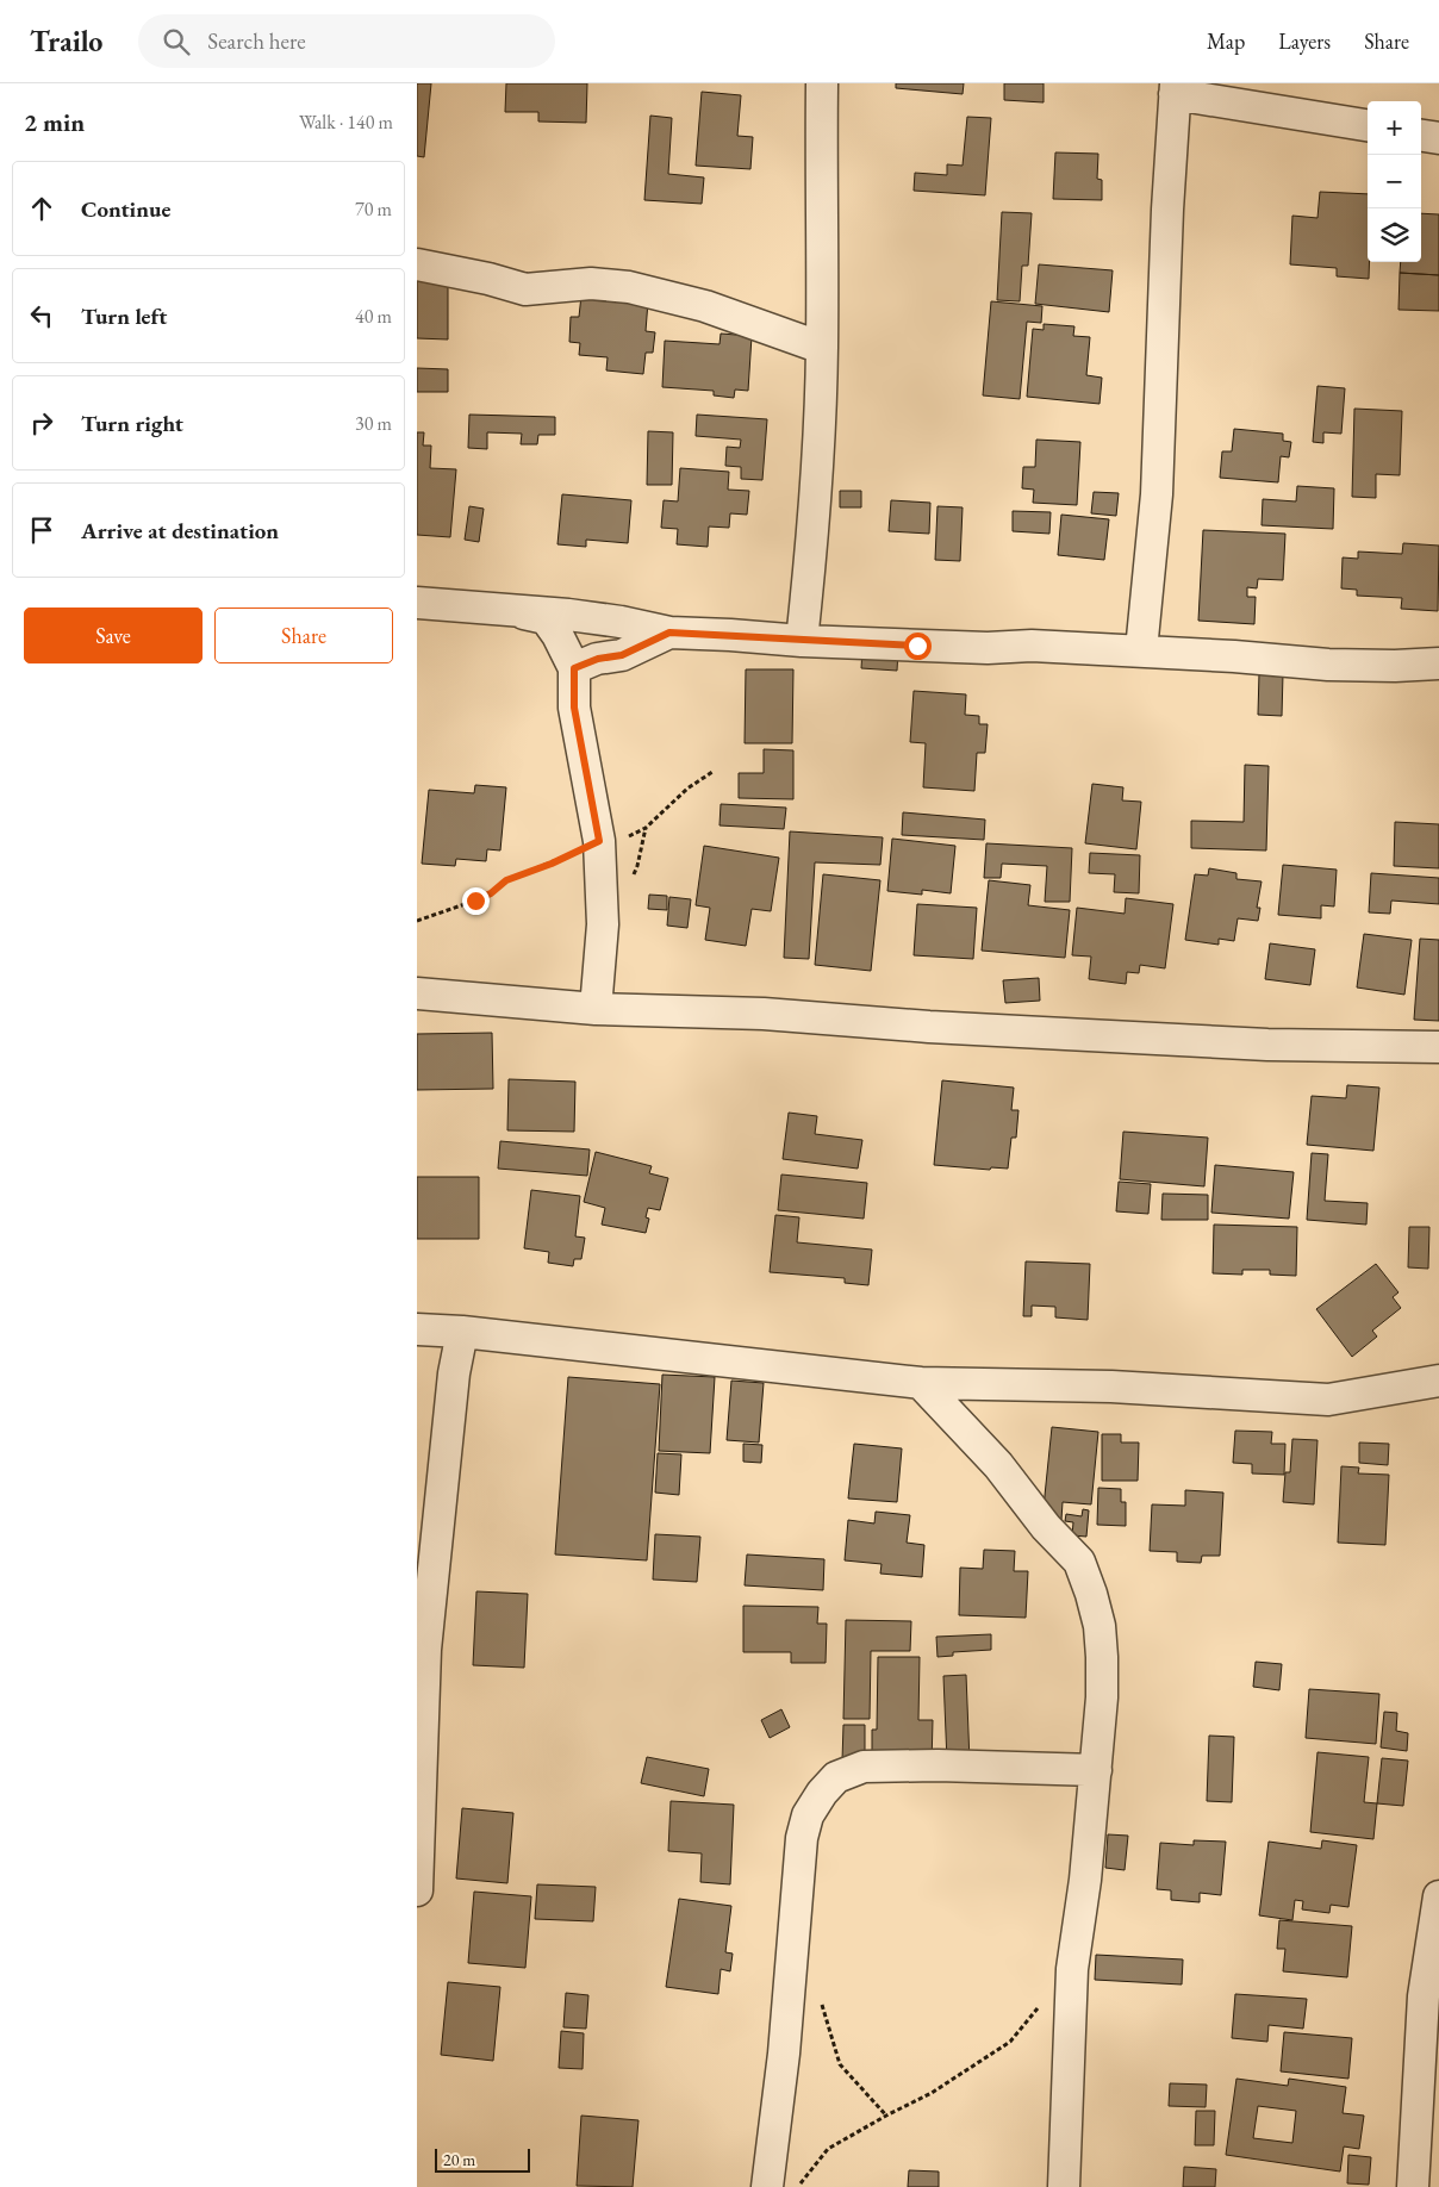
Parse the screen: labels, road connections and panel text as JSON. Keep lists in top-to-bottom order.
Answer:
{
  "scale_bar": "20 m",
  "page": {
    "header": "Trailo",
    "search": "Search here",
    "nav": ["Map", "Layers", "Share"],
    "heading": ["2 min", "Walk · 140 m"],
    "map_buttons": ["+", "−"],
    "list": [
      ["Continue", "70 m"],
      ["Turn left", "40 m"],
      ["Turn right", "30 m"],
      "Arrive at destination"
    ],
    "buttons": ["Save", "Share"],
    "scale": "20 m"
  }
}
